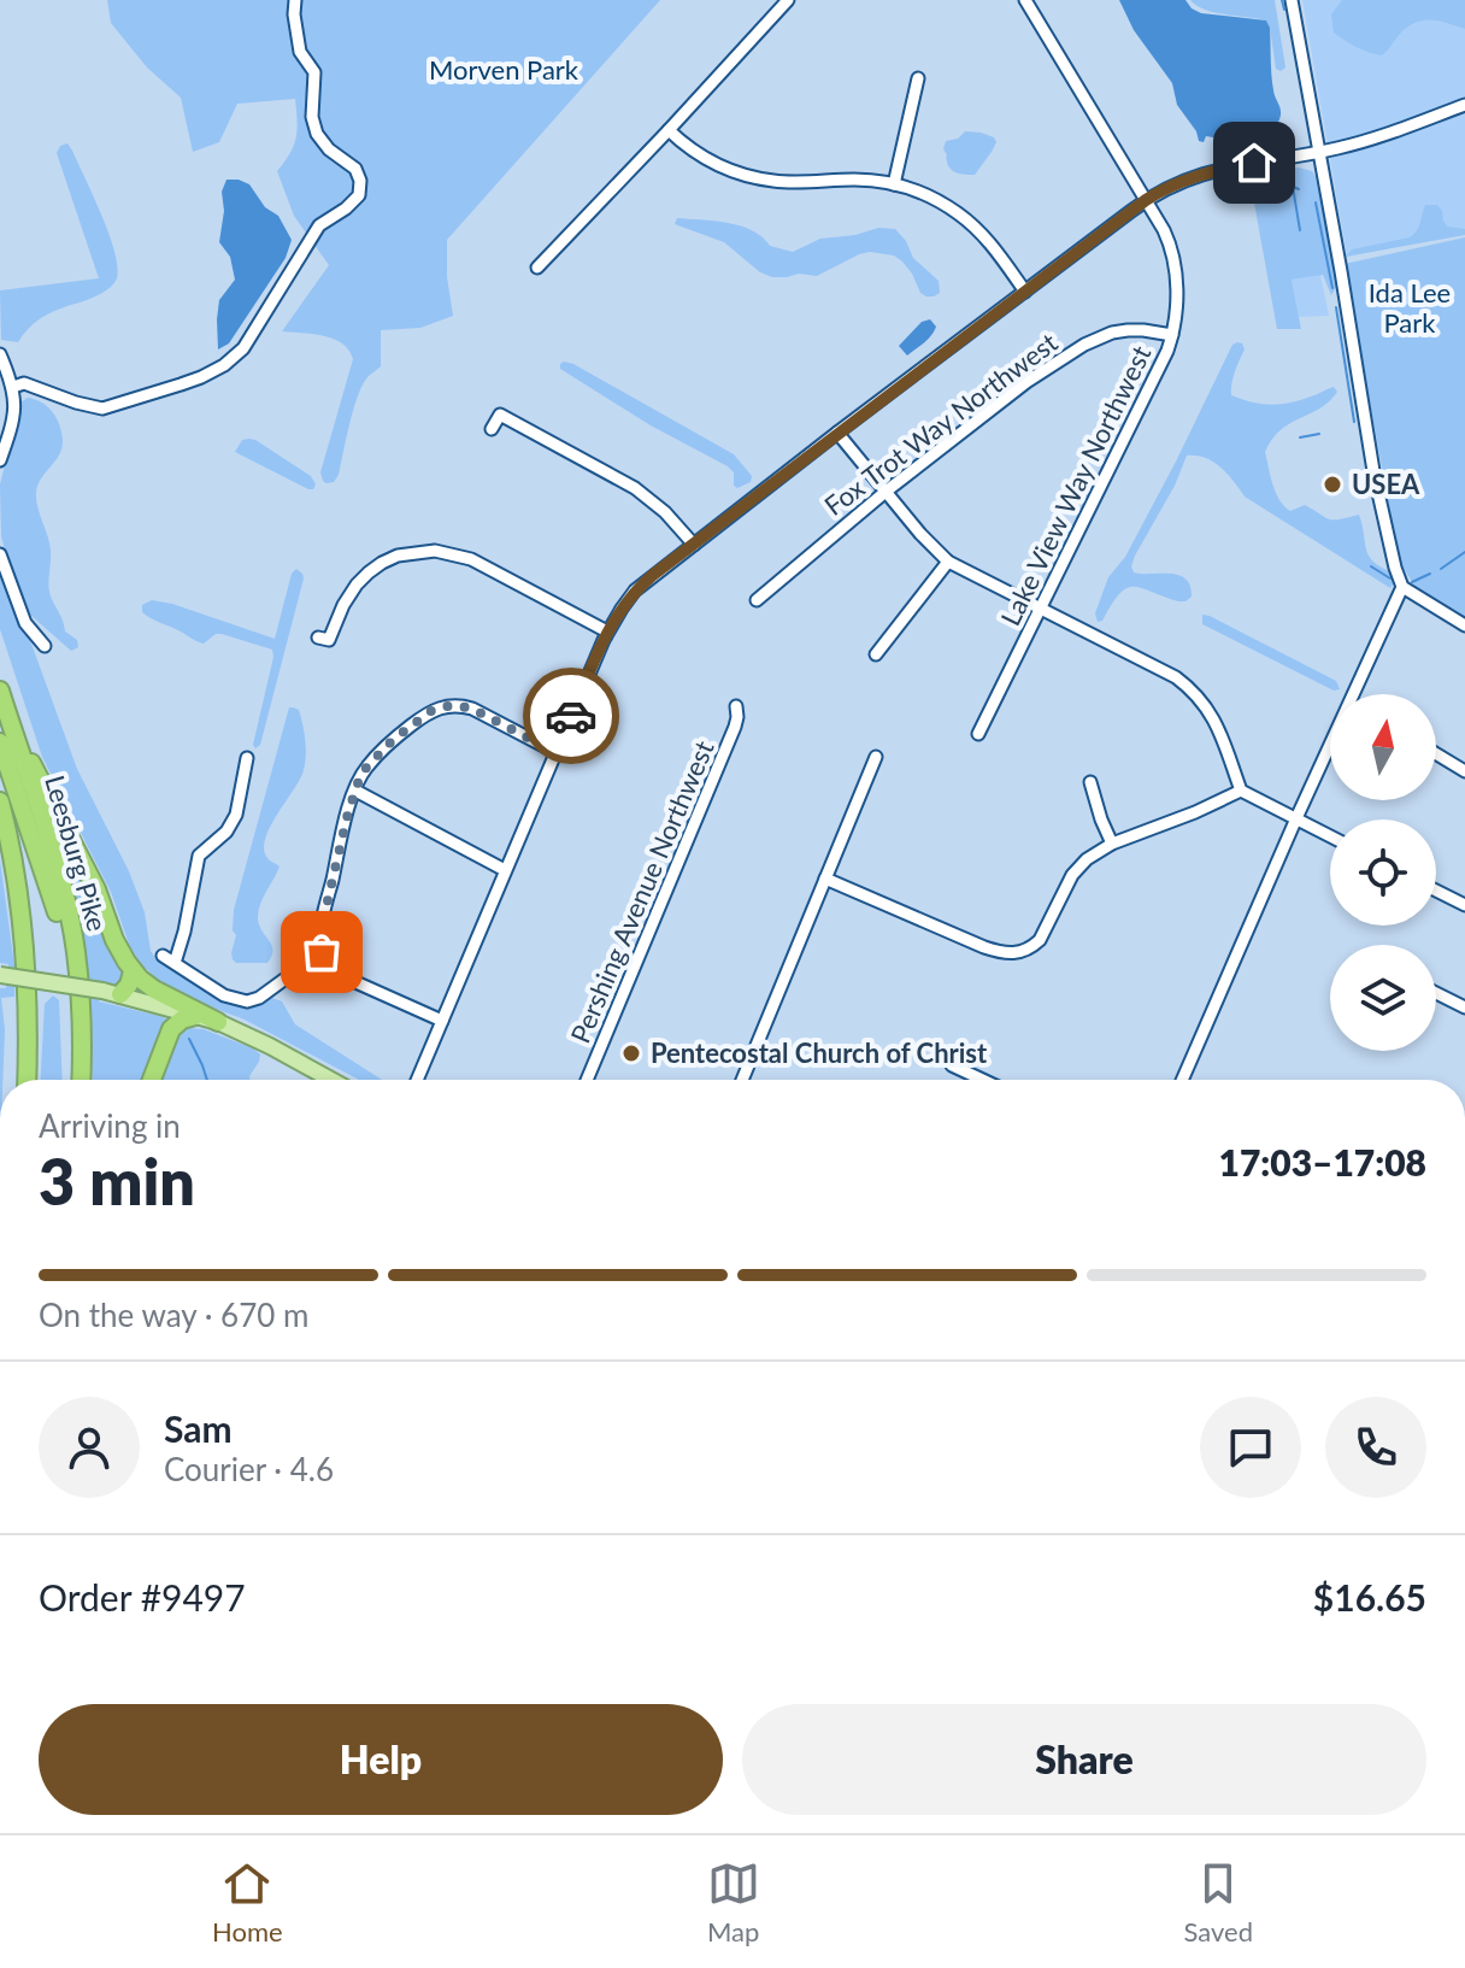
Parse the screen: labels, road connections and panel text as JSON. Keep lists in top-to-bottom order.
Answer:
{
  "streets": {
    "highway": ["Leesburg Pike"],
    "street": ["Fox Trot Way Northwest", "Lake View Way Northwest", "Pershing Avenue Northwest"]
  },
  "crossings": [
    ["Fox Trot Way Northwest", "Lake View Way Northwest"]
  ],
  "parks": ["Morven Park", "Ida Lee Park"],
  "places": ["USEA", "Pentecostal Church of Christ"],
  "north": "top",
  "page": {
    "heading": ["3 min", "Arriving in", "17:03–17:08"],
    "panel": [
      "Sam",
      "Courier · 4.6",
      "Order #9497",
      "$16.65"
    ],
    "bar": "On the way · 670 m",
    "buttons": ["Help", "Share"],
    "tabs": ["Home", "Map", "Saved"]
  }
}
